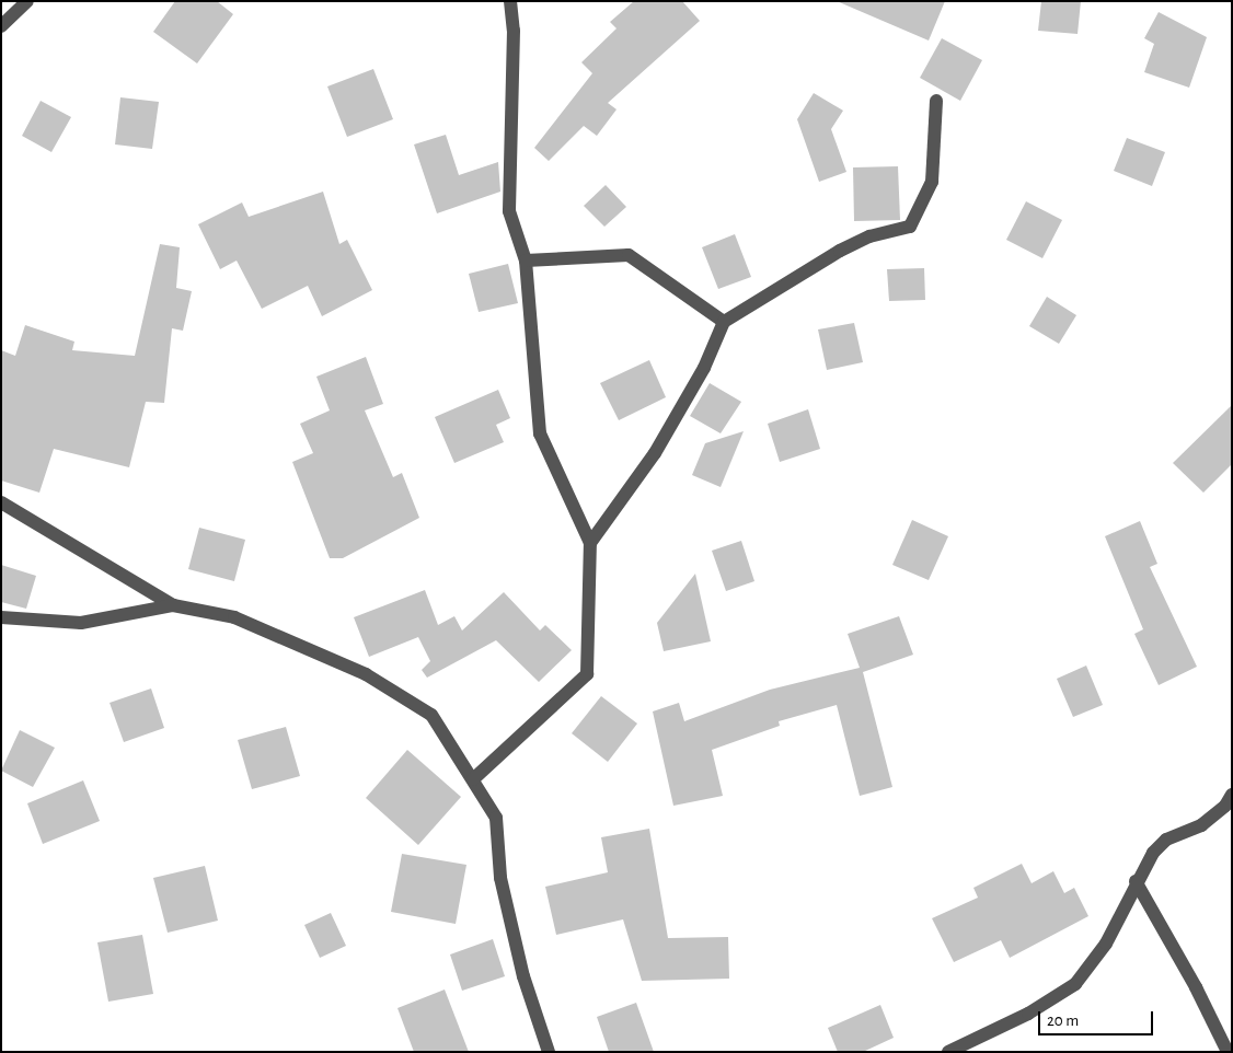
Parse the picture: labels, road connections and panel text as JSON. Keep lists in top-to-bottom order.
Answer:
{
  "scale_bar": "20 m"
}
